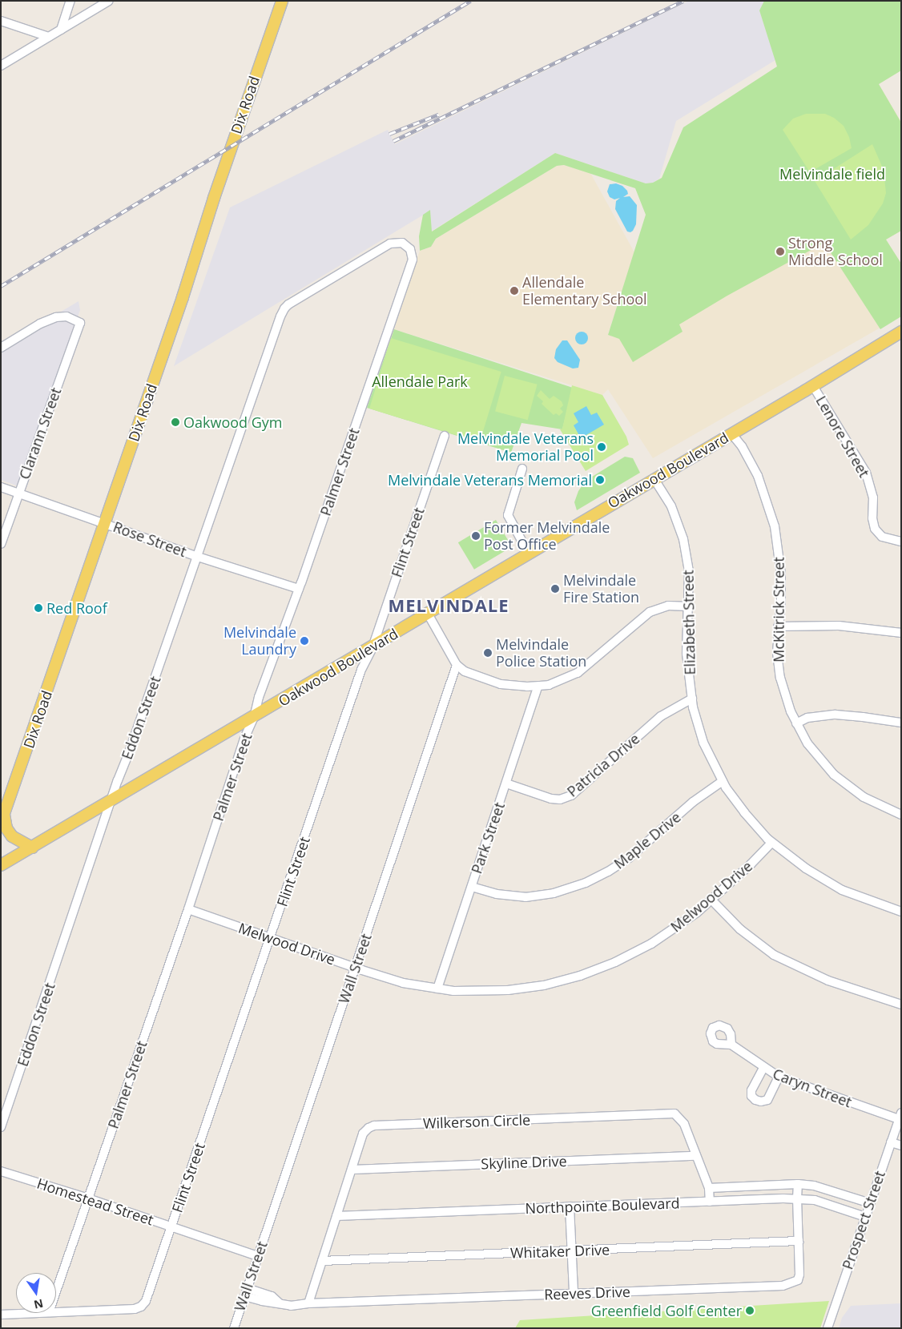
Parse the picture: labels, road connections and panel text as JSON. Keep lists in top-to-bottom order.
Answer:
{
  "streets": {
    "main road": ["Dix Road", "Oakwood Boulevard"],
    "street": [
      "Clarann Street",
      "Lenore Street",
      "Palmer Street",
      "Rose Street",
      "Flint Street",
      "McKitrick Street",
      "Elizabeth Street",
      "Eddon Street",
      "Patricia Drive",
      "Park Street",
      "Maple Drive",
      "Melwood Drive",
      "Wall Street",
      "Caryn Street",
      "Wilkerson Circle",
      "Skyline Drive",
      "Homestead Street",
      "Northpointe Boulevard",
      "Prospect Street",
      "Whitaker Drive",
      "Reeves Drive"
    ]
  },
  "crossings": [
    ["Dix Road", "Rose Street"],
    ["Clarann Street", "Rose Street"],
    ["Lenore Street", "Oakwood Boulevard"],
    ["Oakwood Boulevard", "Palmer Street"],
    ["Oakwood Boulevard", "Flint Street"],
    ["Oakwood Boulevard", "McKitrick Street"],
    ["Oakwood Boulevard", "Elizabeth Street"],
    ["Oakwood Boulevard", "Eddon Street"],
    ["Palmer Street", "Rose Street"],
    ["Palmer Street", "Eddon Street"],
    ["Palmer Street", "Melwood Drive"],
    ["Palmer Street", "Homestead Street"],
    ["Rose Street", "Eddon Street"],
    ["Flint Street", "Melwood Drive"],
    ["Flint Street", "Homestead Street"],
    ["Elizabeth Street", "Patricia Drive"],
    ["Elizabeth Street", "Maple Drive"],
    ["Elizabeth Street", "Melwood Drive"],
    ["Patricia Drive", "Park Street"],
    ["Park Street", "Maple Drive"],
    ["Park Street", "Melwood Drive"],
    ["Melwood Drive", "Wall Street"],
    ["Wall Street", "Homestead Street"],
    ["Wall Street", "Reeves Drive"],
    ["Caryn Street", "Prospect Street"],
    ["Wilkerson Circle", "Skyline Drive"],
    ["Wilkerson Circle", "Northpointe Boulevard"],
    ["Wilkerson Circle", "Whitaker Drive"],
    ["Wilkerson Circle", "Reeves Drive"],
    ["Northpointe Boulevard", "Prospect Street"],
    ["Northpointe Boulevard", "Reeves Drive"],
    ["Whitaker Drive", "Reeves Drive"]
  ],
  "districts": ["MELVINDALE"],
  "parks": ["Melvindale field", "Allendale Park"],
  "places": [
    "Strong Middle School",
    "Allendale Elementary School",
    "Oakwood Gym",
    "Melvindale Veterans Memorial Pool",
    "Melvindale Veterans Memorial",
    "Former Melvindale Post Office",
    "Melvindale Fire Station",
    "Red Roof",
    "Melvindale Laundry",
    "Melvindale Police Station",
    "Greenfield Golf Center"
  ],
  "north": "bottom"
}
